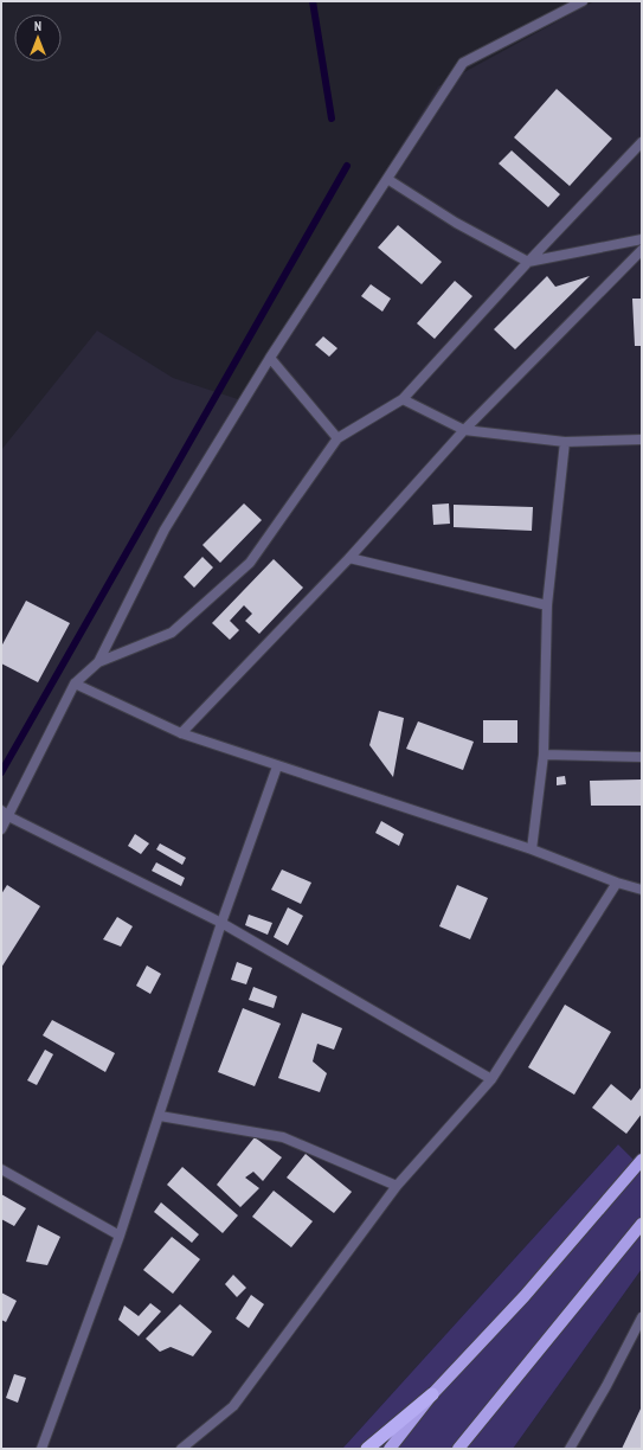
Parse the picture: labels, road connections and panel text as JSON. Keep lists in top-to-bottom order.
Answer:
{
  "north": "top"
}
